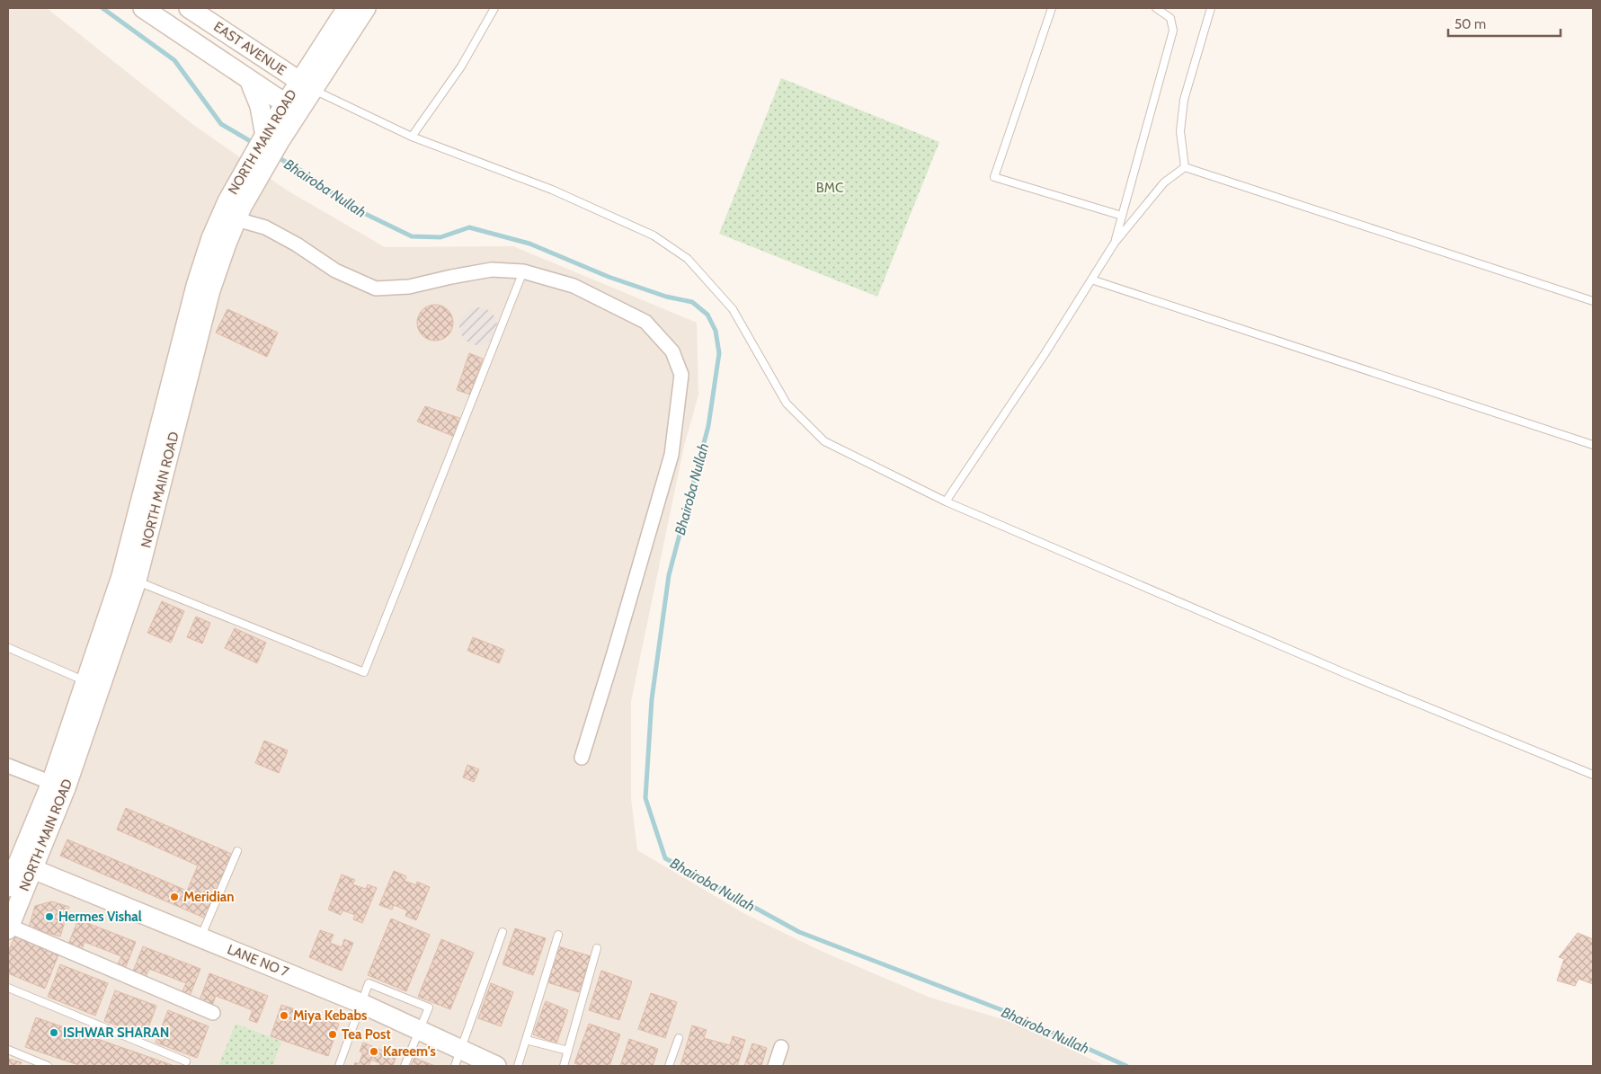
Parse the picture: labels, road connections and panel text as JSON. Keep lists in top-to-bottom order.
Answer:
{
  "streets": {
    "main road": ["EAST AVENUE", "NORTH MAIN ROAD", "LANE NO 7"]
  },
  "crossings": [
    ["EAST AVENUE", "NORTH MAIN ROAD"],
    ["NORTH MAIN ROAD", "LANE NO 7"]
  ],
  "water": ["Bhairoba Nullah"],
  "parks": ["BMC"],
  "places": [
    "Meridian",
    "Hermes Vishal",
    "Miya Kebabs",
    "ISHWAR SHARAN",
    "Tea Post",
    "Kareem's"
  ],
  "scale_bar": "50 m"
}
